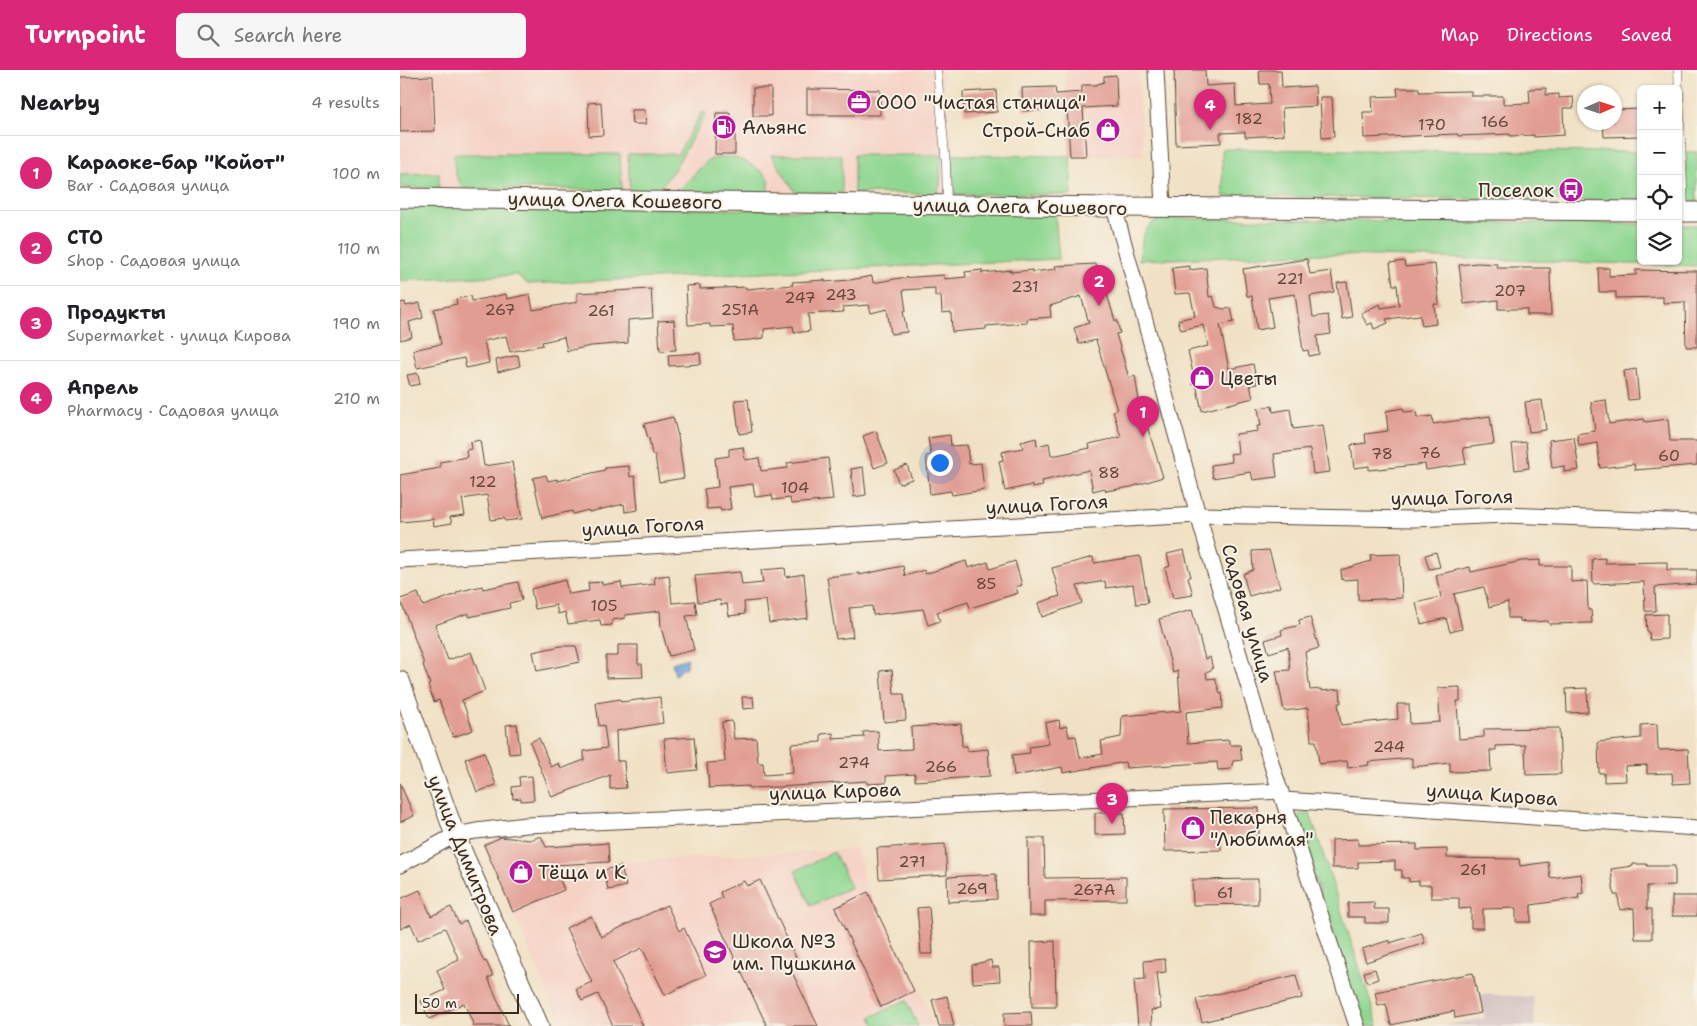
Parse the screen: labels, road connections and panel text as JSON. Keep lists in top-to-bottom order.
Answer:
{
  "streets": {
    "street": [
      "улица Олега Кошевого",
      "улица Гоголя",
      "Садовая улица",
      "улица Кирова",
      "улица Димитрова"
    ]
  },
  "crossings": [
    ["улица Олега Кошевого", "Садовая улица"],
    ["улица Гоголя", "Садовая улица"],
    ["Садовая улица", "улица Кирова"],
    ["улица Кирова", "улица Димитрова"]
  ],
  "places": {
    "office": ["ООО \"Чистая станица\""],
    "fuel station": ["Альянс"],
    "shop": [
      "Строй-Снаб",
      "Цветы",
      "Пекарня \"Любимая\"",
      "Тёща и К"
    ],
    "bus stop": ["Поселок"],
    "school or university": ["Школа №3 им. Пушкина"]
  },
  "house_numbers": [
    "182",
    "166",
    "170",
    "221",
    "231",
    "207",
    "243",
    "247",
    "267",
    "251А",
    "261",
    "76",
    "78",
    "60",
    "88",
    "122",
    "104",
    "85",
    "105",
    "244",
    "274",
    "266",
    "271",
    "261",
    "269",
    "267А",
    "61"
  ],
  "scale_bar": "50 m",
  "north": "right",
  "page": {
    "header": "Turnpoint",
    "search": "Search here",
    "nav": ["Map", "Directions", "Saved"],
    "heading": ["Nearby", "4 results"],
    "map_buttons": ["+", "−"],
    "pins": [
      "4",
      "2",
      "1",
      "3"
    ],
    "list": [
      {
        "mark": "1",
        "name": "Караоке-бар \"Койот\"",
        "note": "Bar · Садовая улица",
        "value": "100 m"
      },
      {
        "mark": "2",
        "name": "СТО",
        "note": "Shop · Садовая улица",
        "value": "110 m"
      },
      {
        "mark": "3",
        "name": "Продукты",
        "note": "Supermarket · улица Кирова",
        "value": "190 m"
      },
      {
        "mark": "4",
        "name": "Апрель",
        "note": "Pharmacy · Садовая улица",
        "value": "210 m"
      }
    ],
    "scale": "50 m"
  }
}
